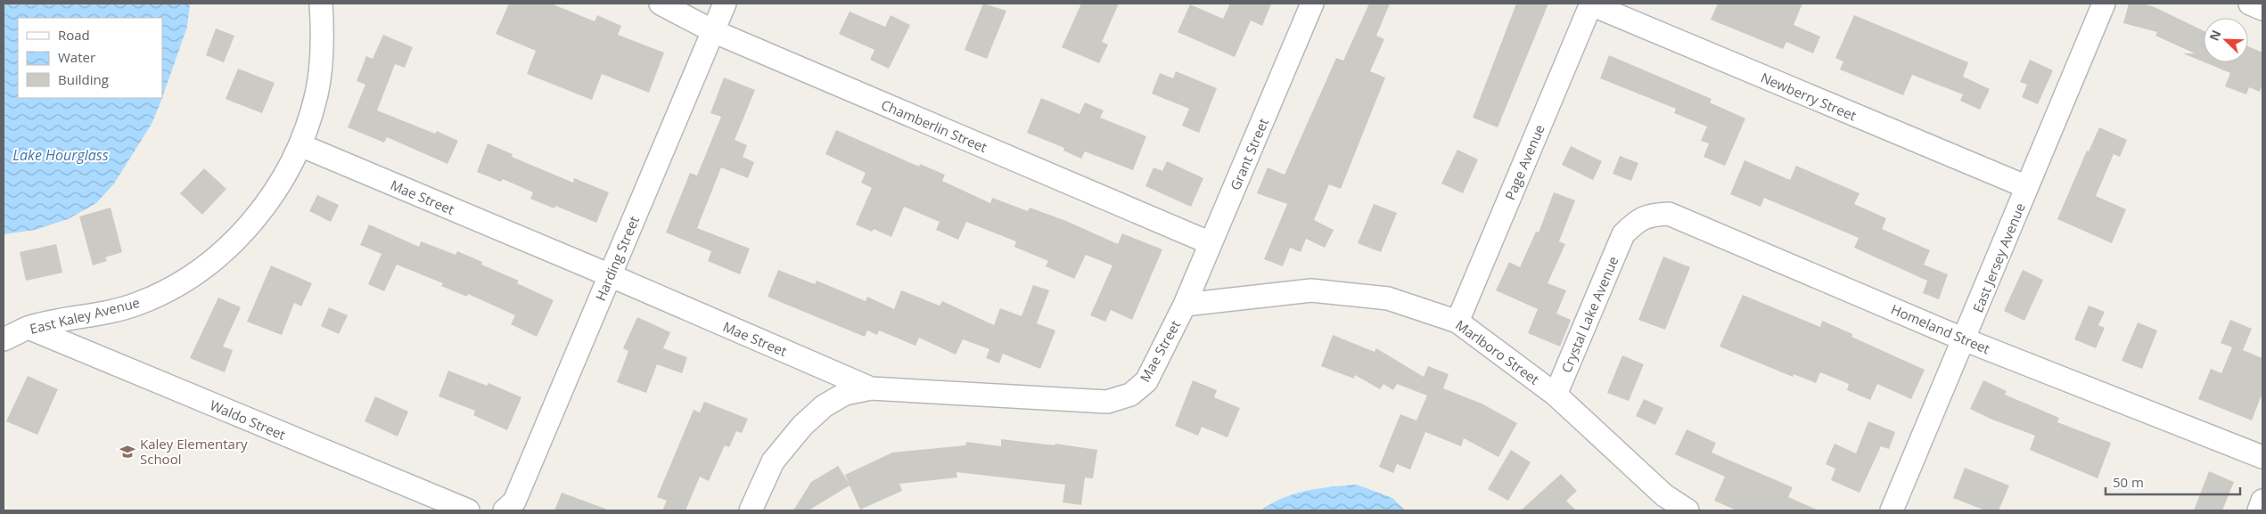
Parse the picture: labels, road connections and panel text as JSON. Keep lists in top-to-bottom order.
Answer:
{
  "streets": {
    "street": [
      "Newberry Street",
      "Chamberlin Street",
      "Grant Street",
      "Page Avenue",
      "Mae Street",
      "East Jersey Avenue",
      "Harding Street",
      "Crystal Lake Avenue",
      "East Kaley Avenue",
      "Homeland Street",
      "Marlboro Street",
      "Waldo Street"
    ]
  },
  "crossings": [
    ["Newberry Street", "Page Avenue"],
    ["Newberry Street", "East Jersey Avenue"],
    ["Chamberlin Street", "Grant Street"],
    ["Chamberlin Street", "Harding Street"],
    ["Grant Street", "Mae Street"],
    ["Grant Street", "Marlboro Street"],
    ["Page Avenue", "Marlboro Street"],
    ["Mae Street", "Harding Street"],
    ["Mae Street", "East Kaley Avenue"],
    ["Mae Street", "Marlboro Street"],
    ["East Jersey Avenue", "Homeland Street"],
    ["Crystal Lake Avenue", "Homeland Street"],
    ["Crystal Lake Avenue", "Marlboro Street"],
    ["East Kaley Avenue", "Waldo Street"]
  ],
  "water": ["Lake Hourglass"],
  "places": {
    "school or university": ["Kaley Elementary School"]
  },
  "legend": ["Road", "Water", "Building"],
  "scale_bar": "50 m",
  "north": "top left"
}
